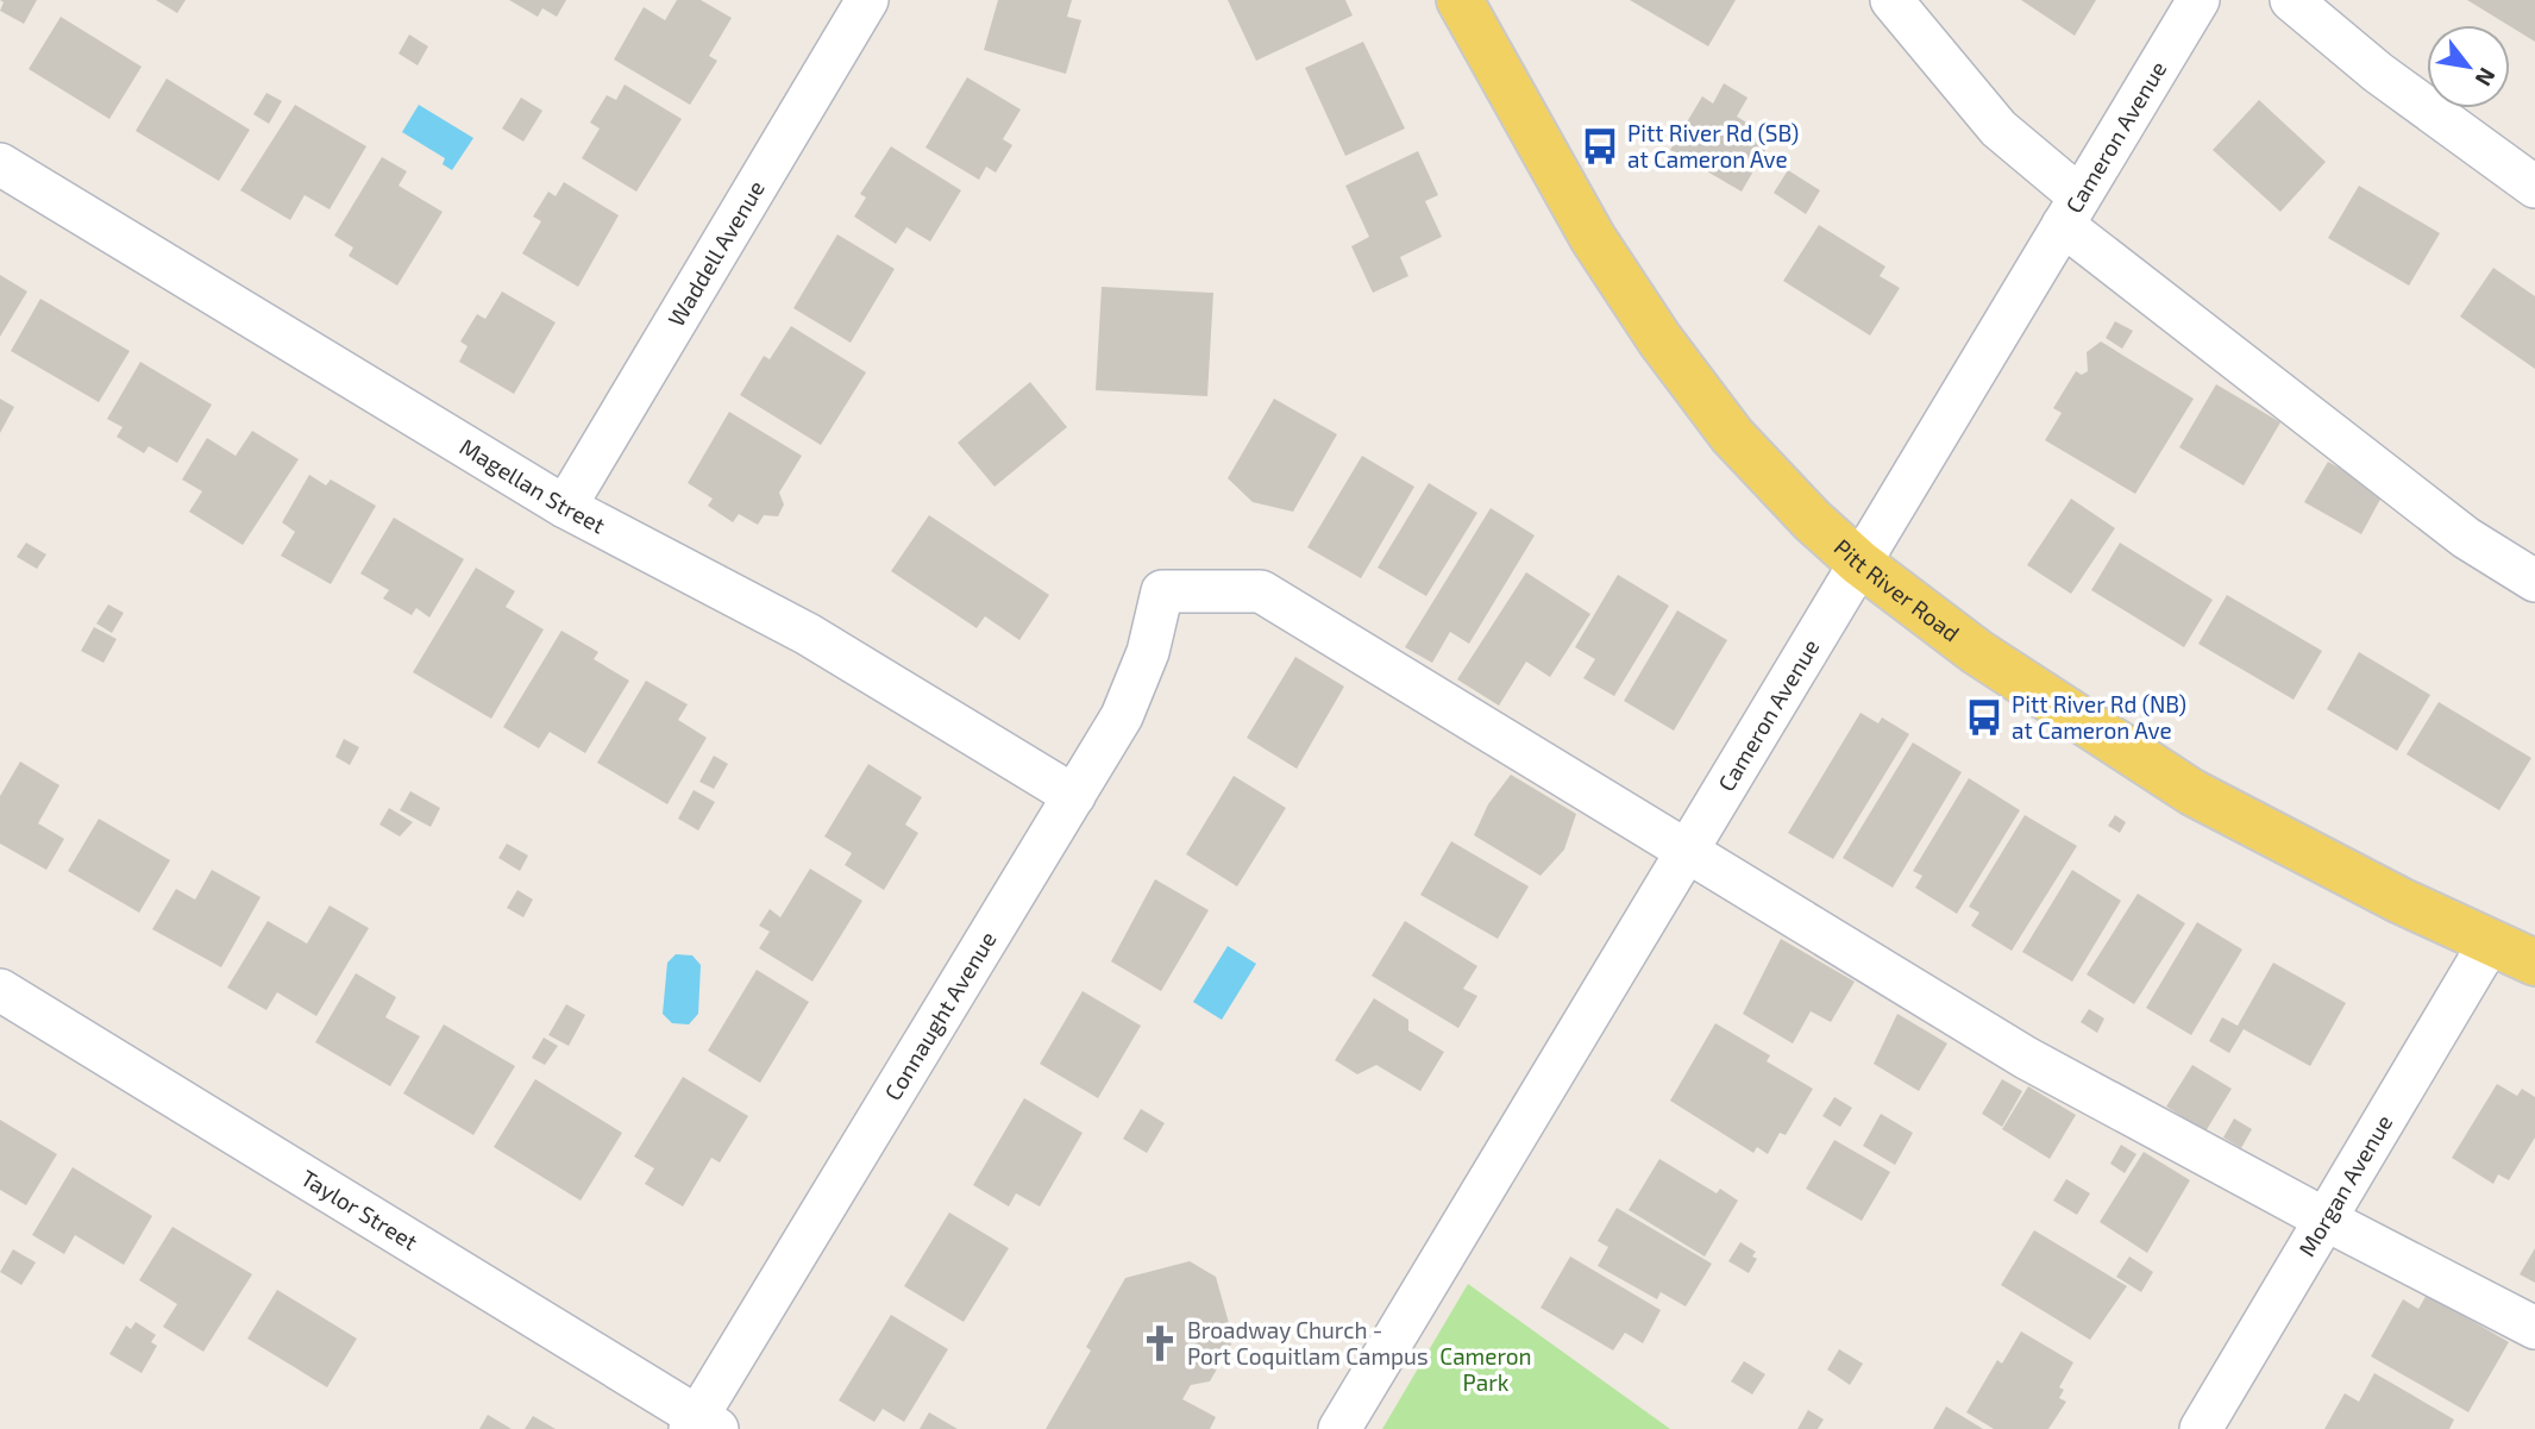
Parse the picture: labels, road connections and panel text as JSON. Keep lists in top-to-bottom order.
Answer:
{
  "streets": {
    "main road": ["Pitt River Road"],
    "street": [
      "Cameron Avenue",
      "Waddell Avenue",
      "Magellan Street",
      "Connaught Avenue",
      "Morgan Avenue",
      "Taylor Street"
    ]
  },
  "crossings": [
    ["Cameron Avenue", "Pitt River Road"],
    ["Cameron Avenue", "Connaught Avenue"],
    ["Waddell Avenue", "Magellan Street"],
    ["Magellan Street", "Connaught Avenue"],
    ["Pitt River Road", "Morgan Avenue"],
    ["Connaught Avenue", "Taylor Street"]
  ],
  "parks": ["Cameron Park"],
  "places": {
    "bus stop": ["Pitt River Rd (SB) at Cameron Ave", "Pitt River Rd (NB) at Cameron Ave"],
    "church": ["Broadway Church - Port Coquitlam Campus"]
  },
  "north": "bottom right"
}
